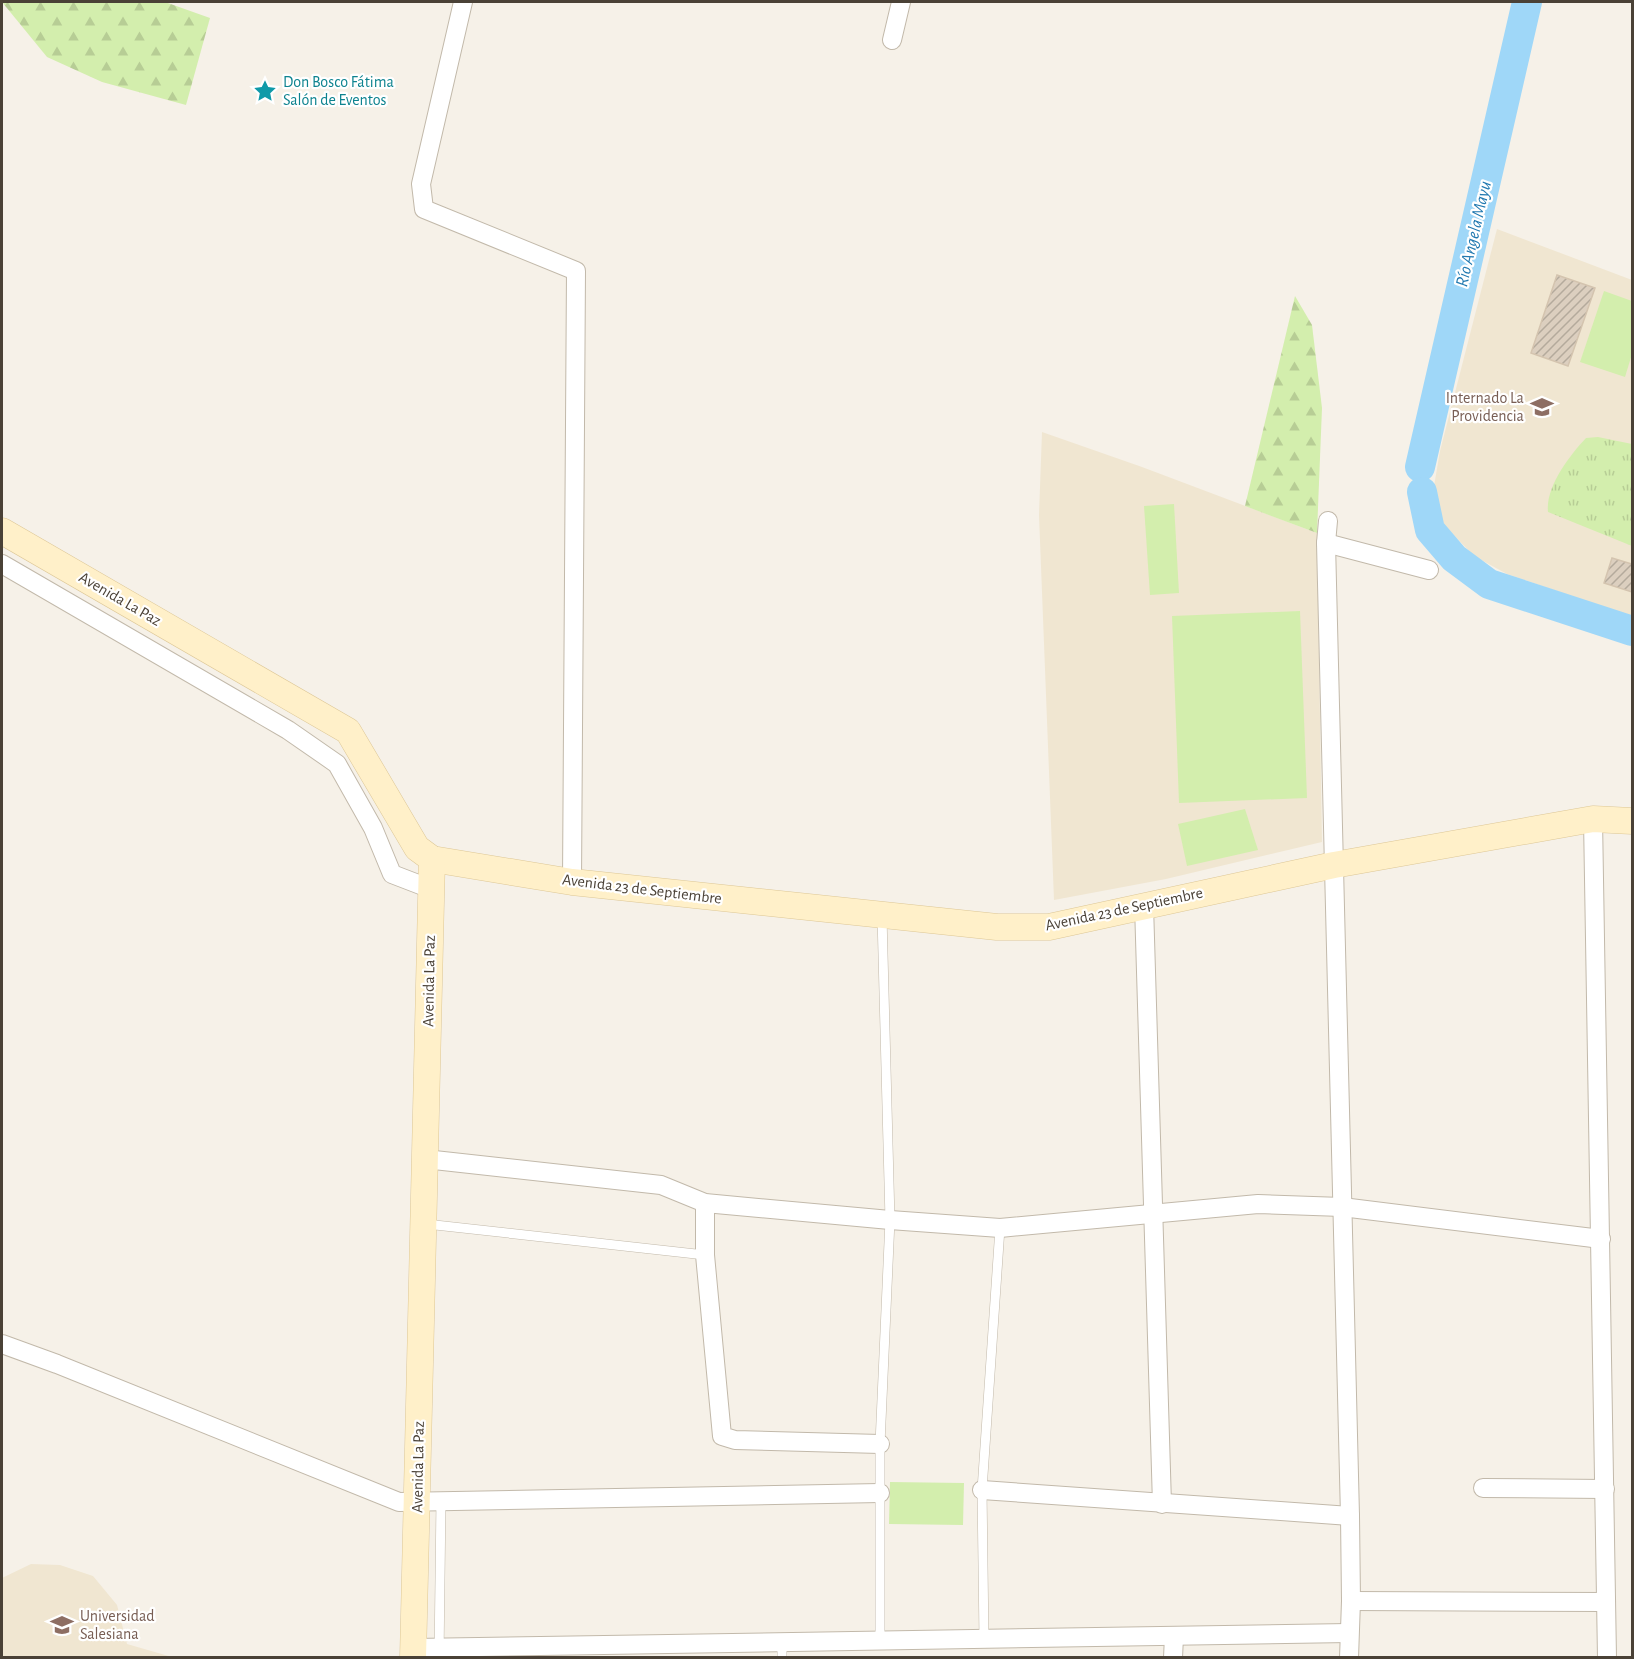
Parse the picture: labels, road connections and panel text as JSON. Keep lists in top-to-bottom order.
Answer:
{
  "streets": {
    "main road": ["Avenida La Paz", "Avenida 23 de Septiembre"]
  },
  "crossings": [
    ["Avenida La Paz", "Avenida 23 de Septiembre"]
  ],
  "water": ["Río Angela Mayu"],
  "places": {
    "place": ["Don Bosco Fátima Salón de Eventos"],
    "school or university": ["Internado La Providencia", "Universidad Salesiana"]
  }
}
